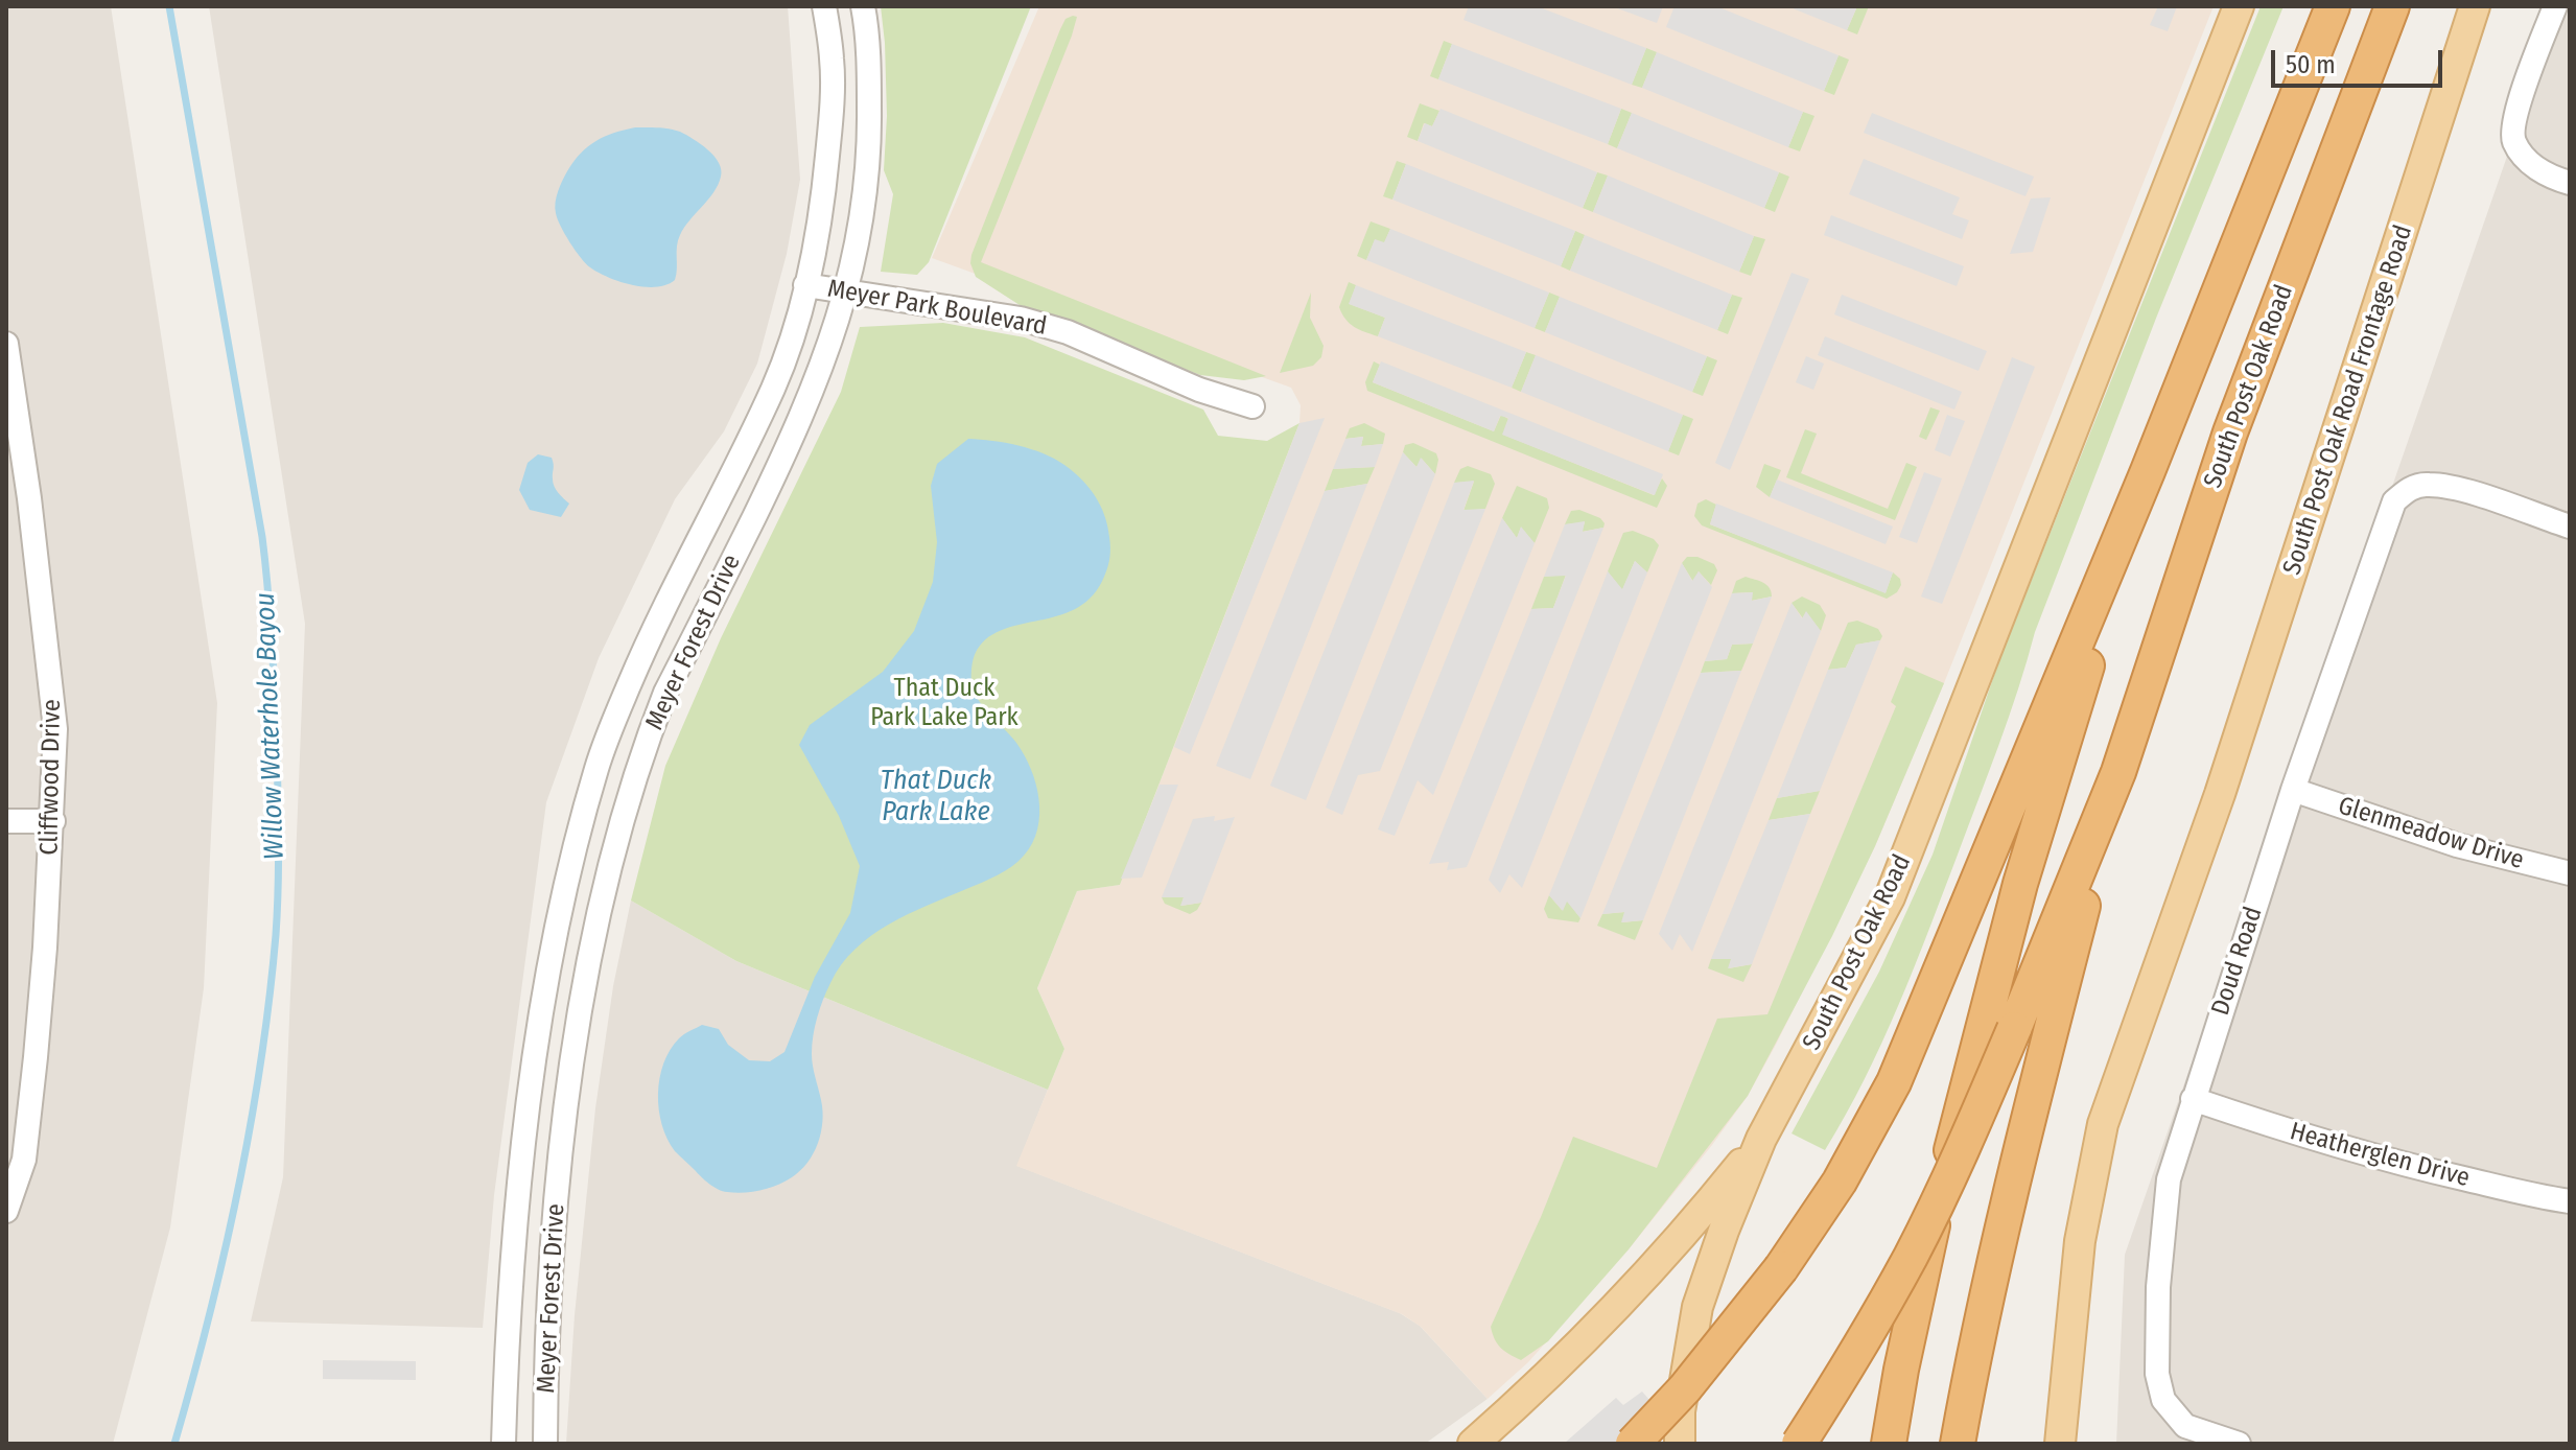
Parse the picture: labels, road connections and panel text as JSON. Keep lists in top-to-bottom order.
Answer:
{
  "streets": {
    "highway": ["South Post Oak Road"],
    "main road": ["South Post Oak Road Frontage Road"],
    "street": [
      "Meyer Park Boulevard",
      "Meyer Forest Drive",
      "Cliffwood Drive",
      "Glenmeadow Drive",
      "Doud Road",
      "Heatherglen Drive"
    ]
  },
  "crossings": [
    ["Meyer Park Boulevard", "Meyer Forest Drive"],
    ["Glenmeadow Drive", "Doud Road"],
    ["Doud Road", "Heatherglen Drive"]
  ],
  "water": ["Willow Waterhole Bayou", "That Duck Park Lake"],
  "parks": ["That Duck Park Lake Park"],
  "scale_bar": "50 m"
}
